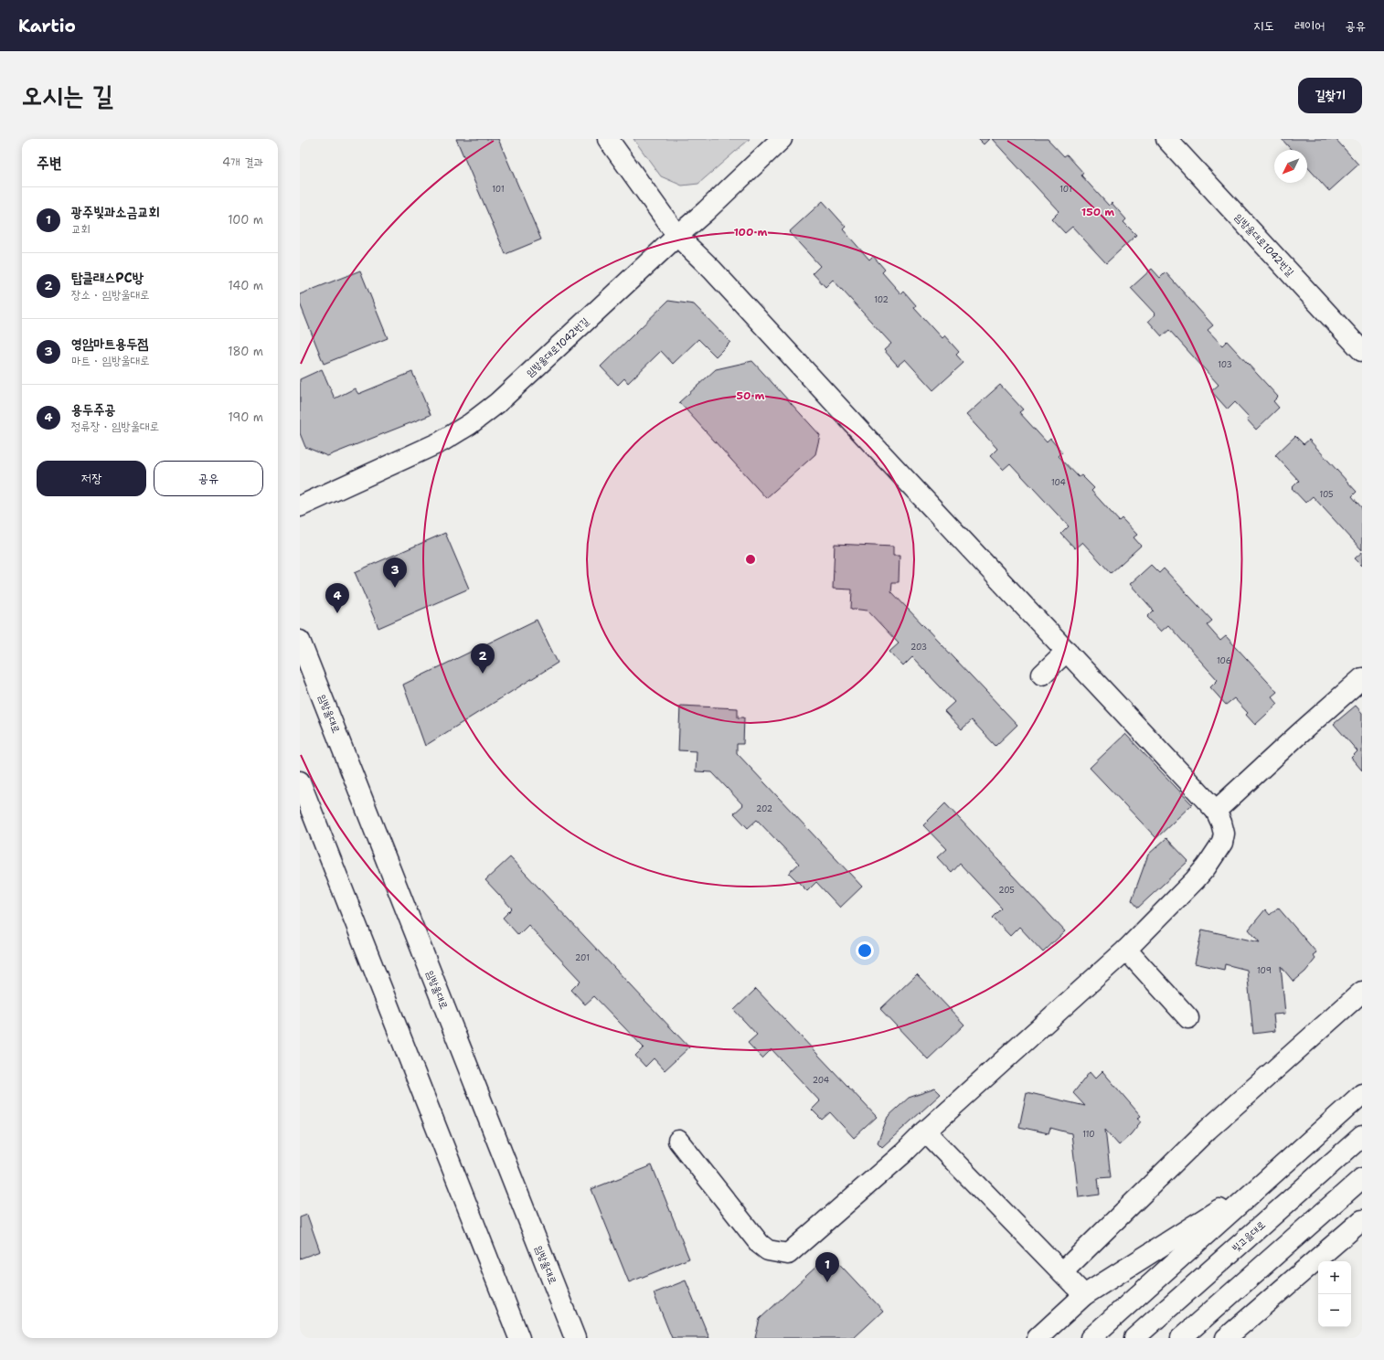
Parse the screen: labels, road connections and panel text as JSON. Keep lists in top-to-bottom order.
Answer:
{
  "streets": {
    "street": ["임방울대로1042번길", "임방울대로", "빛고을대로"]
  },
  "house_numbers": [
    "101",
    "101",
    "102",
    "103",
    "104",
    "105",
    "203",
    "106",
    "202",
    "205",
    "201",
    "109",
    "204",
    "110"
  ],
  "north": "bottom left",
  "page": {
    "header": "Kartio",
    "nav": ["지도", "레이어", "공유"],
    "title": "오시는 길",
    "buttons": [
      "길찾기",
      ["저장", "공유"]
    ],
    "heading": ["주변", "4개 결과"],
    "list": [
      {
        "mark": "1",
        "name": "광주빛과소금교회",
        "note": "교회",
        "value": "100 m"
      },
      {
        "mark": "2",
        "name": "탑클래스PC방",
        "note": "장소 · 임방울대로",
        "value": "140 m"
      },
      {
        "mark": "3",
        "name": "영암마트용두점",
        "note": "마트 · 임방울대로",
        "value": "180 m"
      },
      {
        "mark": "4",
        "name": "용두주공",
        "note": "정류장 · 임방울대로",
        "value": "190 m"
      }
    ],
    "pins": [
      "3",
      "4",
      "2",
      "1"
    ],
    "map_buttons": ["+", "−"]
  },
  "rings": ["150 m", "100 m", "50 m"]
}
